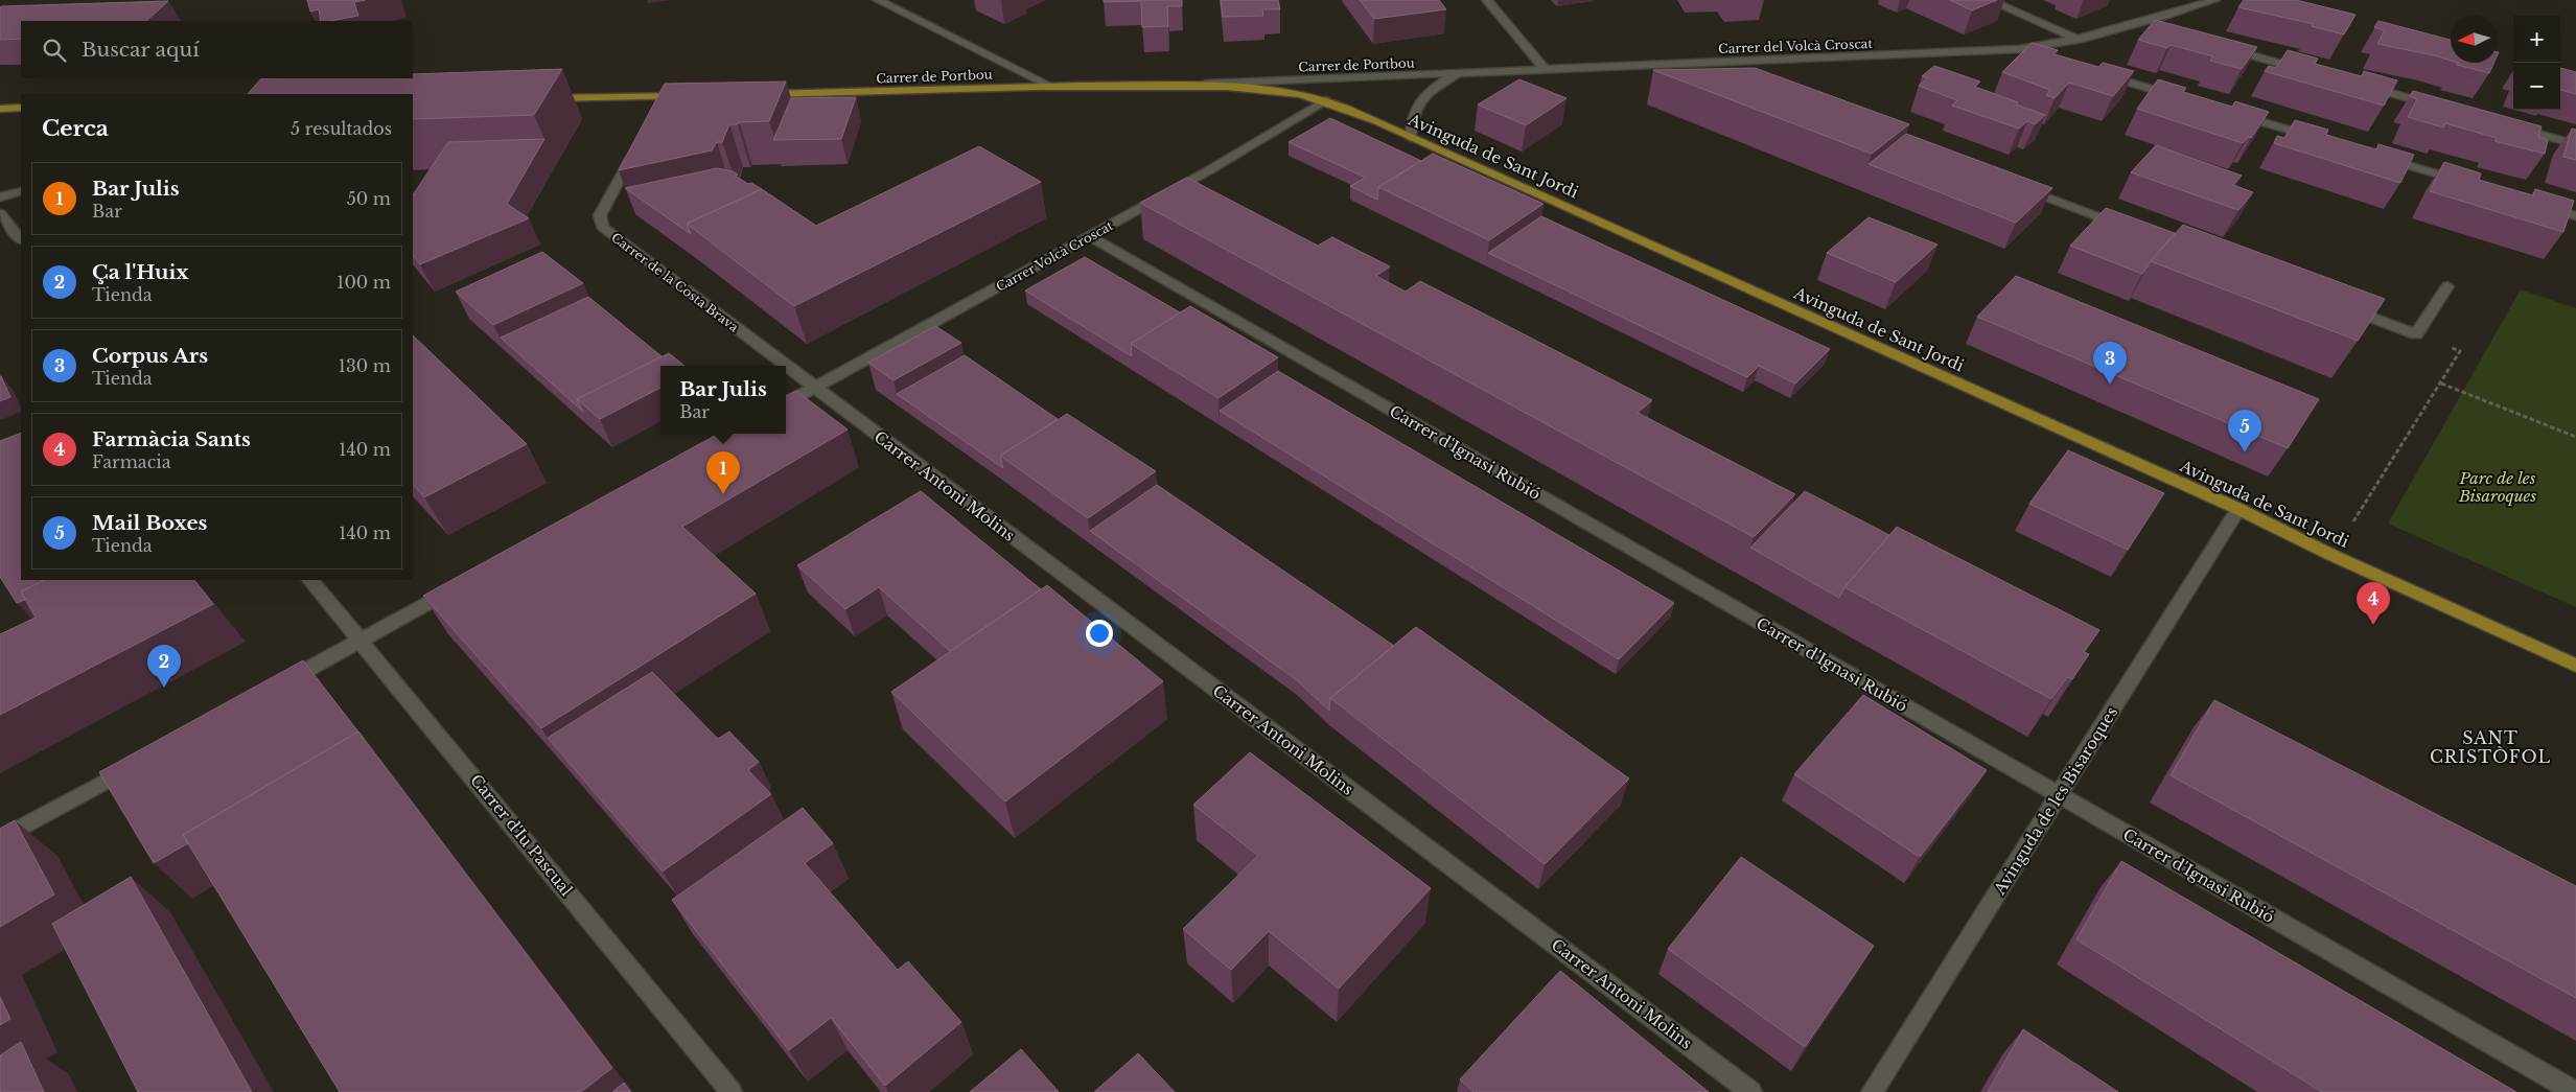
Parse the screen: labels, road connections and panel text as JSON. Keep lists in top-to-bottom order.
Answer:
{
  "streets": {
    "main road": ["Carrer de Portbou", "Avinguda de Sant Jordi"],
    "street": [
      "Carrer del Volcà Croscat",
      "Carrer Volcà Croscat",
      "Carrer de la Costa Brava",
      "Carrer d'Ignasi Rubió",
      "Carrer Antoni Molins",
      "Avinguda de les Bisaroques",
      "Carrer d'Iu Pascual"
    ]
  },
  "crossings": [
    ["Carrer del Volcà Croscat", "Carrer de Portbou"],
    ["Carrer de Portbou", "Avinguda de Sant Jordi"],
    ["Avinguda de Sant Jordi", "Carrer Volcà Croscat"],
    ["Avinguda de Sant Jordi", "Avinguda de les Bisaroques"],
    ["Carrer Volcà Croscat", "Carrer de la Costa Brava"],
    ["Carrer Volcà Croscat", "Carrer d'Ignasi Rubió"],
    ["Carrer Volcà Croscat", "Carrer Antoni Molins"],
    ["Carrer de la Costa Brava", "Carrer Antoni Molins"],
    ["Carrer d'Ignasi Rubió", "Avinguda de les Bisaroques"]
  ],
  "districts": ["SANT CRISTÒFOL"],
  "parks": ["Parc de les Bisaroques"],
  "north": "left",
  "page": {
    "map_buttons": ["+", "−"],
    "search": "Buscar aquí",
    "heading": ["Cerca", "5 resultados"],
    "list": [
      {
        "mark": "1",
        "name": "Bar Julis",
        "note": "Bar",
        "value": "50 m"
      },
      {
        "mark": "2",
        "name": "Ça l'Huix",
        "note": "Tienda",
        "value": "100 m"
      },
      {
        "mark": "3",
        "name": "Corpus Ars",
        "note": "Tienda",
        "value": "130 m"
      },
      {
        "mark": "4",
        "name": "Farmàcia Sants",
        "note": "Farmacia",
        "value": "140 m"
      },
      {
        "mark": "5",
        "name": "Mail Boxes",
        "note": "Tienda",
        "value": "140 m"
      }
    ],
    "pins": [
      "3",
      "5",
      "1",
      "4",
      "2"
    ],
    "popup": ["Bar Julis", "Bar"]
  }
}
